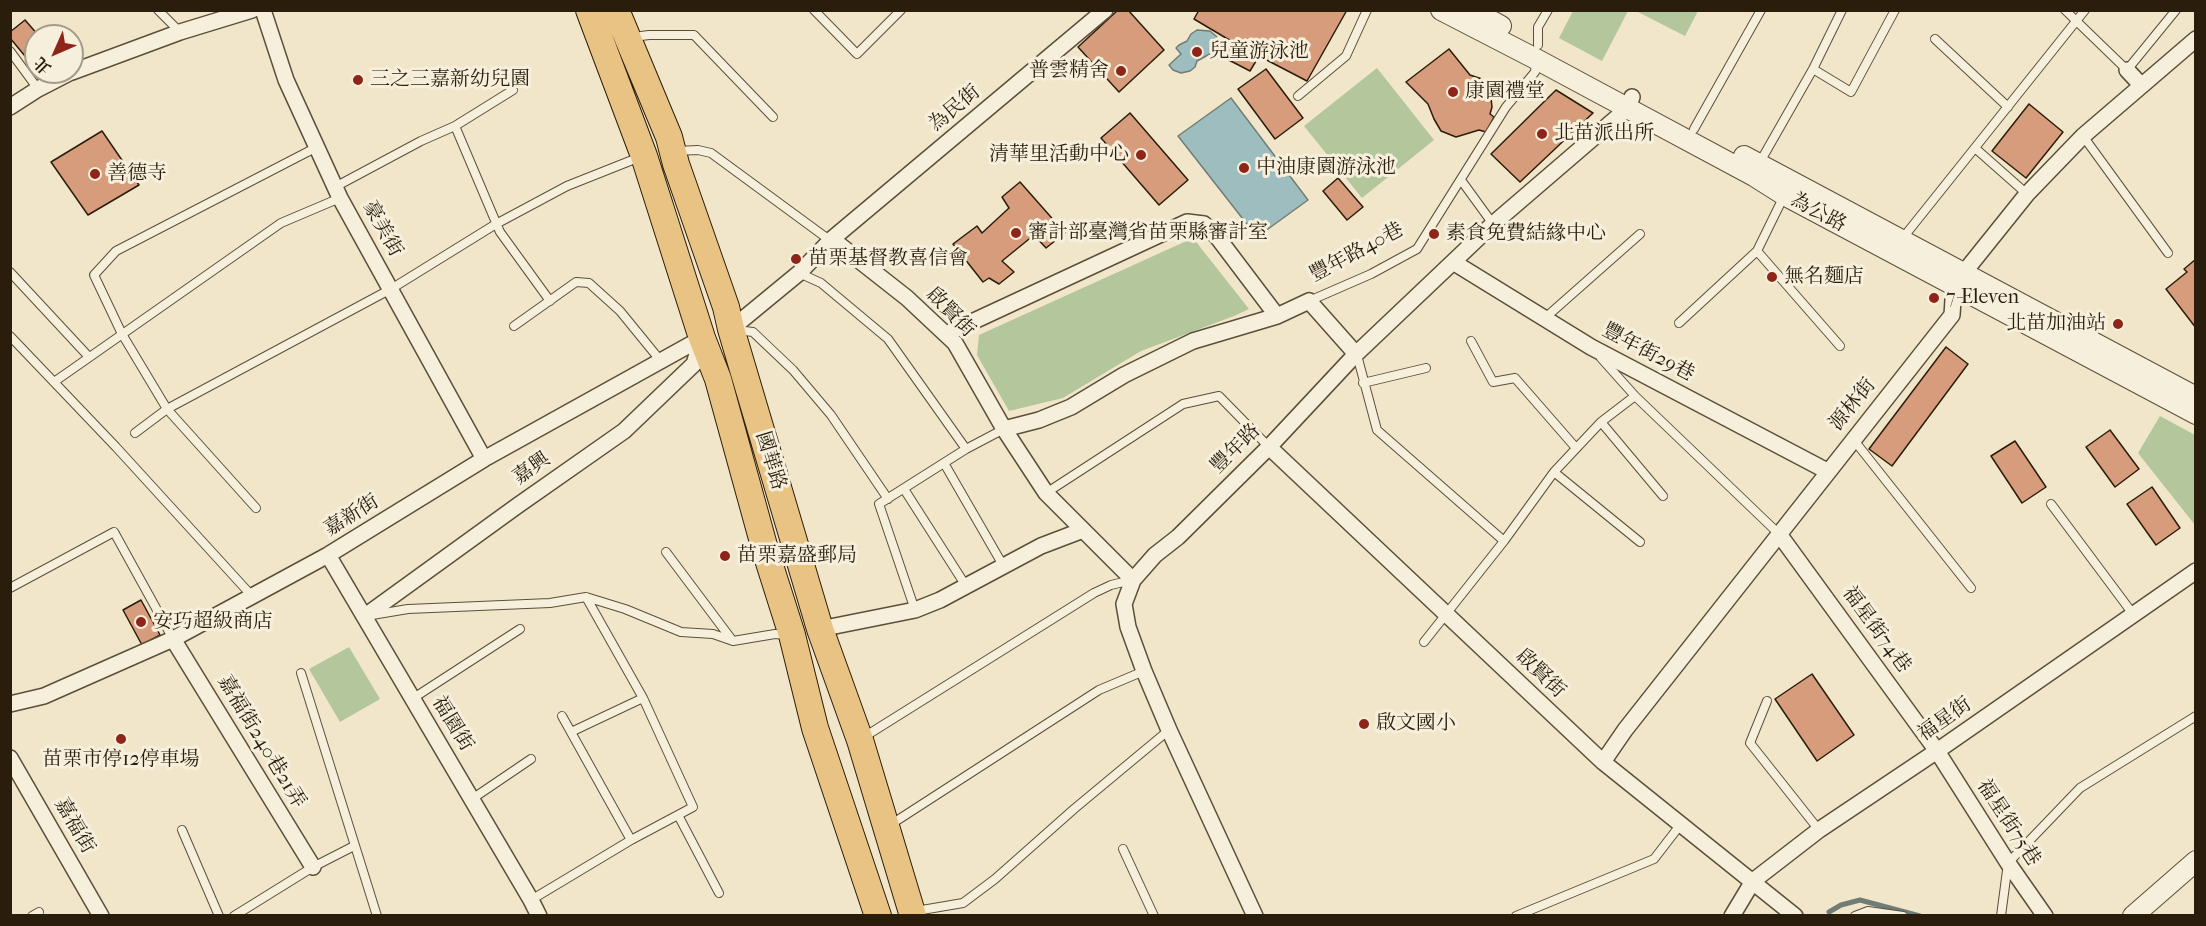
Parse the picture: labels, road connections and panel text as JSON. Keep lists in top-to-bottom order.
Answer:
{
  "streets": {
    "main road": ["國華路"],
    "street": [
      "為民街",
      "為公路",
      "豪美街",
      "豐年路40巷",
      "啟賢街",
      "豐年街29巷",
      "源林街",
      "豐年路",
      "嘉興",
      "嘉新街",
      "福星街74巷",
      "福星街",
      "福園街",
      "嘉福街240巷21弄",
      "福星街75巷",
      "嘉福街"
    ]
  },
  "crossings": [
    ["為民街", "啟賢街"],
    ["為民街", "國華路"],
    ["為公路", "豐年路40巷"],
    ["為公路", "源林街"],
    ["為公路", "豐年路"],
    ["豪美街", "嘉新街"],
    ["豐年路40巷", "豐年路"],
    ["啟賢街", "源林街"],
    ["啟賢街", "豐年路"],
    ["啟賢街", "國華路"],
    ["啟賢街", "福星街"],
    ["豐年街29巷", "源林街"],
    ["豐年街29巷", "豐年路"],
    ["源林街", "福星街74巷"],
    ["國華路", "嘉興"],
    ["國華路", "嘉新街"],
    ["嘉興", "嘉新街"],
    ["嘉興", "福園街"],
    ["嘉新街", "福園街"],
    ["嘉新街", "嘉福街240巷21弄"],
    ["福星街74巷", "福星街"],
    ["福星街74巷", "福星街75巷"],
    ["福星街", "福星街75巷"]
  ],
  "places": [
    "兒童游泳池",
    "普雲精舍",
    "三之三嘉新幼兒園",
    "康園禮堂",
    "北苗派出所",
    "清華里活動中心",
    "中油康園游泳池",
    "善德寺",
    "審計部臺灣省苗栗縣審計室",
    "素食免費結緣中心",
    "苗栗基督教喜信會",
    "無名麵店",
    "7-Eleven",
    "北苗加油站",
    "苗栗嘉盛郵局",
    "安巧超級商店",
    "啟文國小",
    "苗栗市停12停車場"
  ],
  "north": "bottom left"
}
